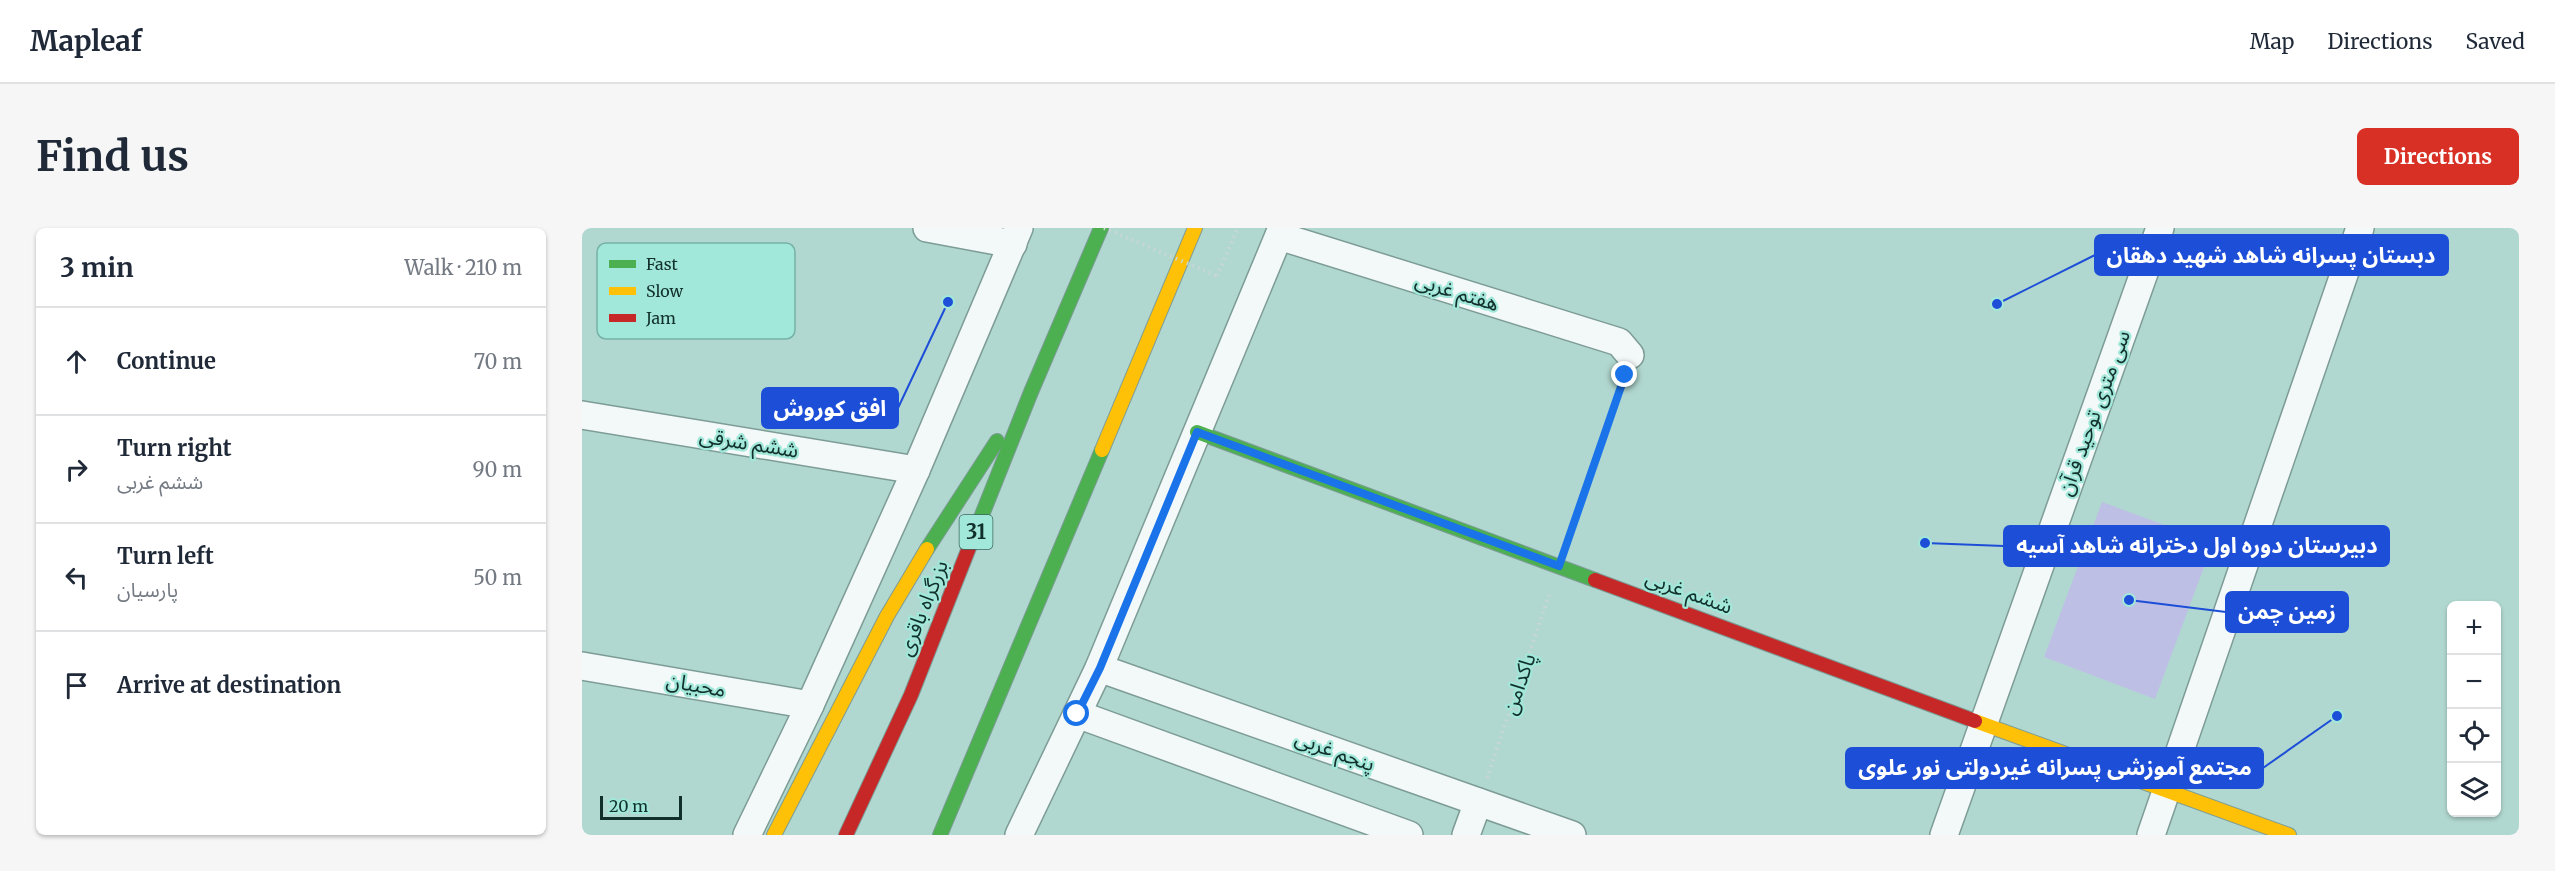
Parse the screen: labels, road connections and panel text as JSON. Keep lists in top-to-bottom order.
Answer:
{
  "streets": {
    "main road": ["31", "ششم غربی", "بزرگراه باقری"],
    "street": [
      "هفتم غربی",
      "سی متری توحید قرآن",
      "ششم شرقی",
      "محبیان",
      "پنجم غربی"
    ],
    "path": ["پاکدامن"]
  },
  "crossings": [
    ["هفتم غربی", "پاکدامن"],
    ["سی متری توحید قرآن", "ششم غربی"],
    ["ششم غربی", "پاکدامن"],
    ["پاکدامن", "پنجم غربی"]
  ],
  "places": [
    "افق کوروش",
    "دبستان پسرانه شاهد شهید دهقان",
    "دبیرستان دوره اول دخترانه شاهد آسیه",
    "زمین چمن",
    "مجتمع آموزشی پسرانه غیردولتی نور علوی"
  ],
  "legend": ["Fast", "Slow", "Jam"],
  "scale_bar": "20 m",
  "page": {
    "header": "Mapleaf",
    "nav": ["Map", "Directions", "Saved"],
    "buttons": "Directions",
    "title": "Find us",
    "heading": ["3 min", "Walk · 210 m"],
    "list": [
      ["Continue", "70 m"],
      ["Turn right", "ششم غربی", "90 m"],
      ["Turn left", "پارسیان", "50 m"],
      "Arrive at destination"
    ],
    "map_buttons": ["+", "−"],
    "scale": "20 m"
  }
}
